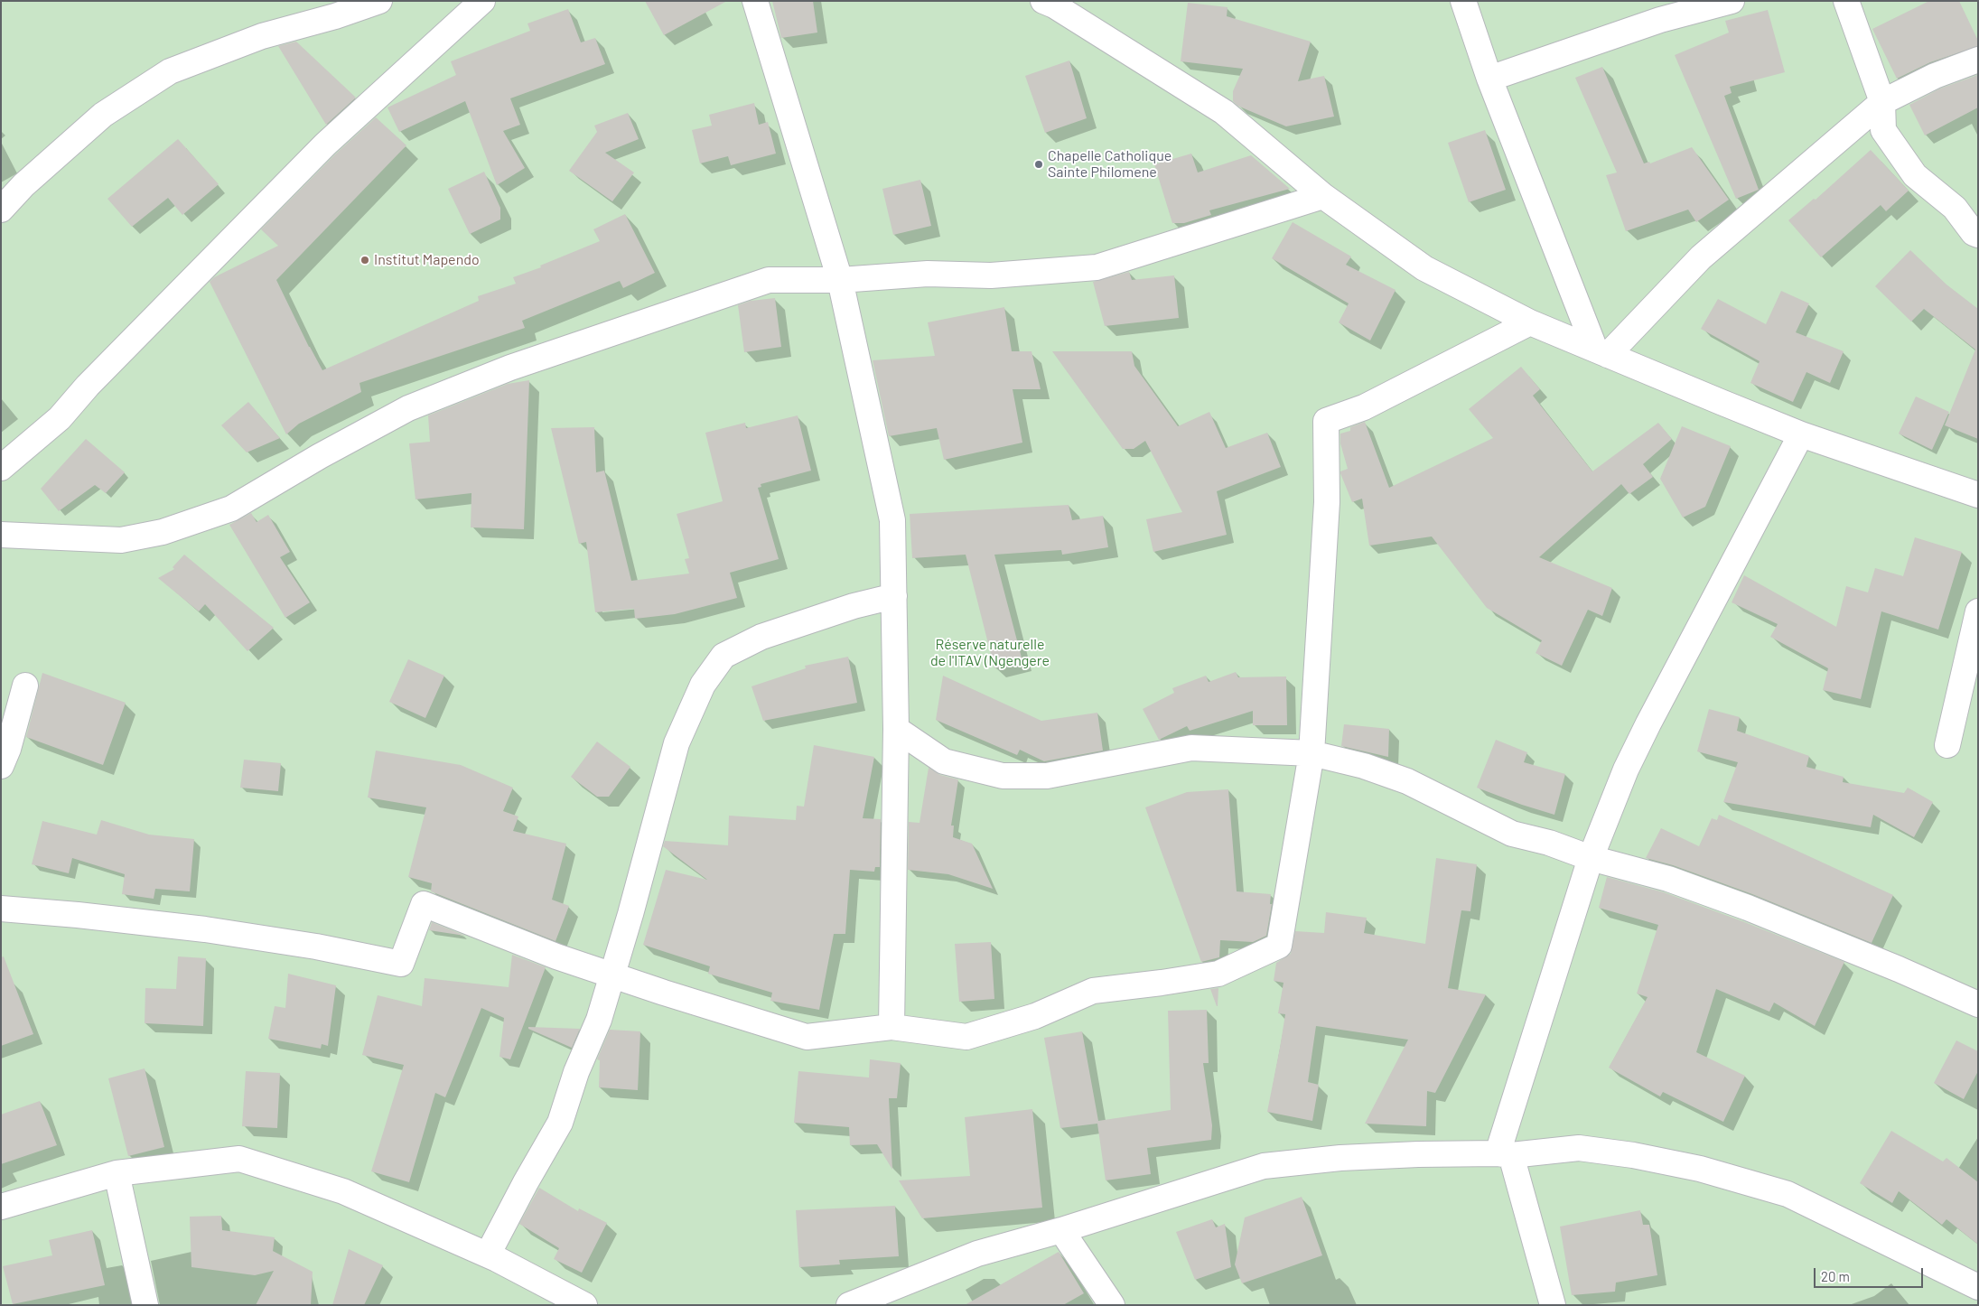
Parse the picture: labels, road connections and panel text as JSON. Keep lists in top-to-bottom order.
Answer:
{
  "parks": ["Réserve naturelle de l'ITAV (Ngengere"],
  "places": ["Chapelle Catholique Sainte Philomene", "Institut Mapendo"],
  "scale_bar": "20 m"
}
